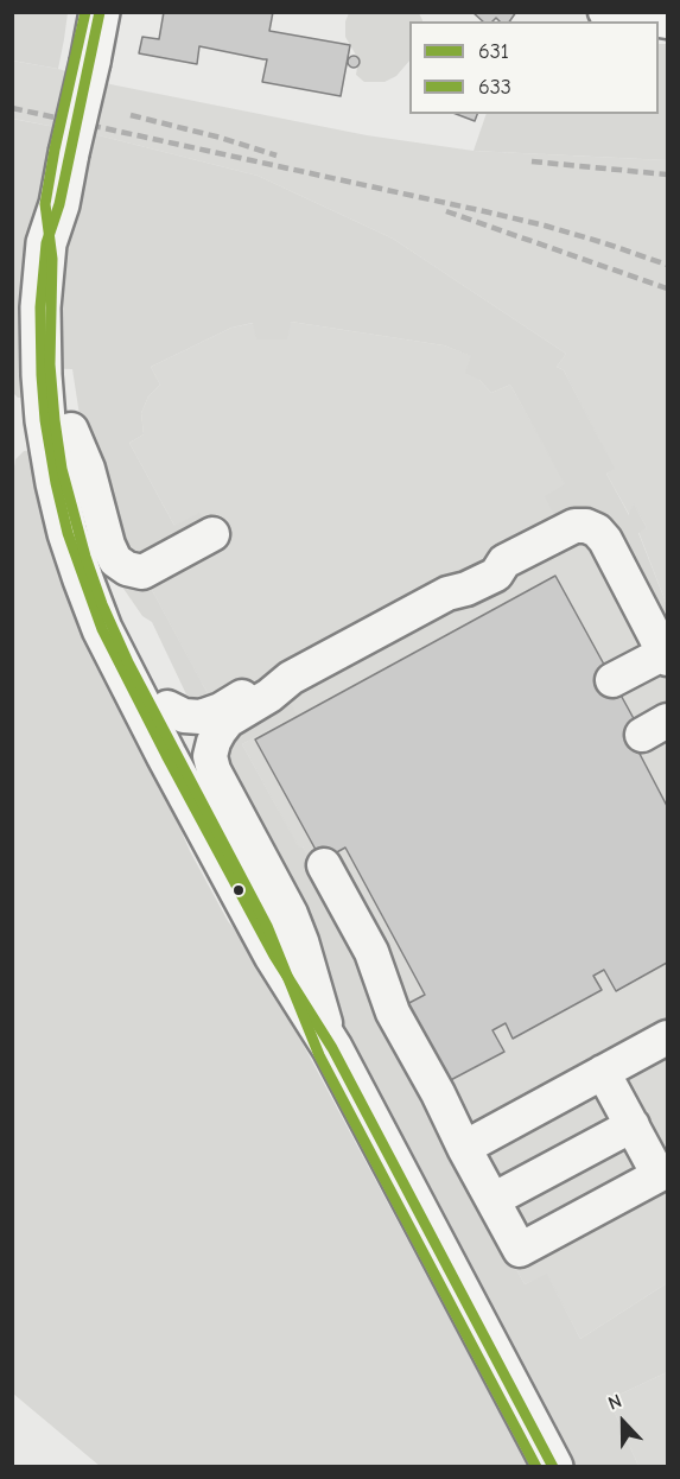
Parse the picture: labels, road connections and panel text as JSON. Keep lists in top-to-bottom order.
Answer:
{
  "lines": ["transit line 631", "transit line 633"],
  "legend": ["631", "633"],
  "north": "top"
}
